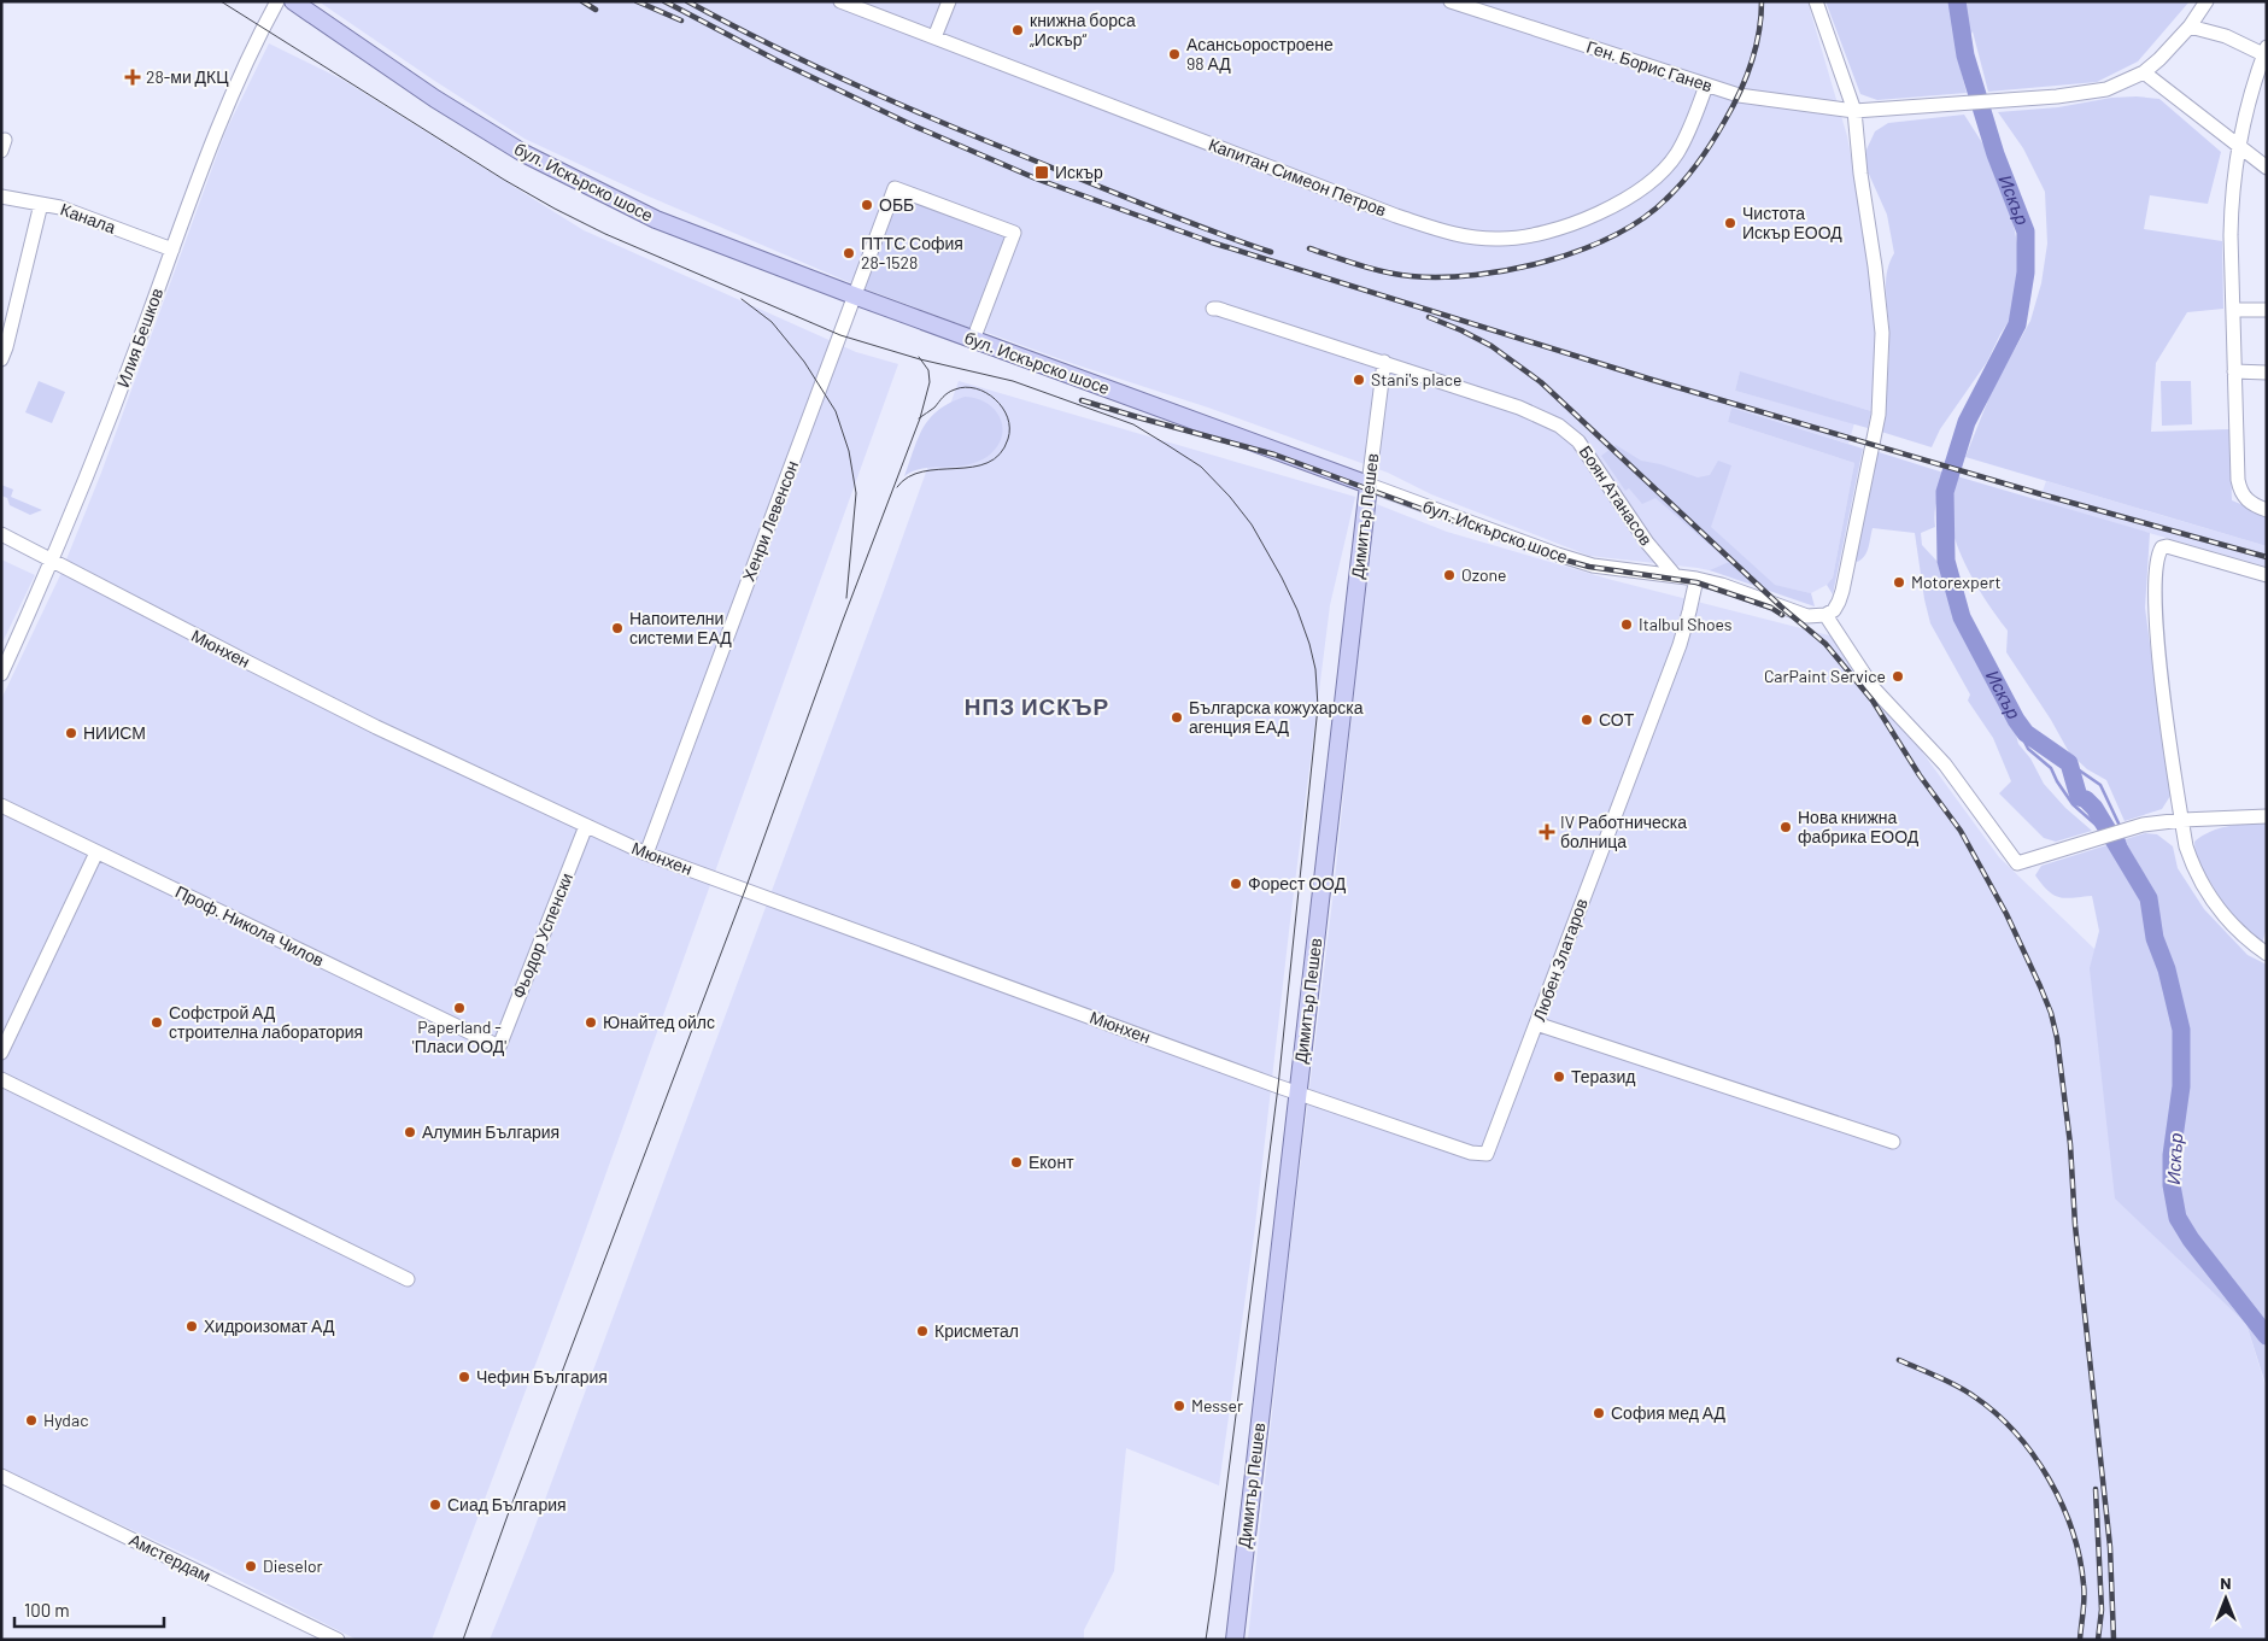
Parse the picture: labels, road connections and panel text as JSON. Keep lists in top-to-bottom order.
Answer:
{
  "streets": {
    "main road": ["бул. Искърско шосе", "Димитър Пешев"],
    "street": [
      "Ген. Борис Ганев",
      "Капитан Симеон Петров",
      "Канала",
      "Илия Бешков",
      "Боян Атанасов",
      "Хенри Левенсон",
      "Мюнхен",
      "Проф. Никола Чилов",
      "Фьодор Успенски",
      "Любен Златаров",
      "Амстердам"
    ]
  },
  "crossings": [
    ["Ген. Борис Ганев", "Капитан Симеон Петров"],
    ["бул. Искърско шосе", "Боян Атанасов"],
    ["бул. Искърско шосе", "Димитър Пешев"],
    ["бул. Искърско шосе", "Хенри Левенсон"],
    ["бул. Искърско шосе", "Любен Златаров"],
    ["Канала", "Илия Бешков"],
    ["Илия Бешков", "Мюнхен"],
    ["Боян Атанасов", "Димитър Пешев"],
    ["Димитър Пешев", "Мюнхен"],
    ["Димитър Пешев", "Любен Златаров"],
    ["Хенри Левенсон", "Мюнхен"],
    ["Мюнхен", "Фьодор Успенски"],
    ["Мюнхен", "Любен Златаров"],
    ["Проф. Никола Чилов", "Фьодор Успенски"]
  ],
  "districts": ["НПЗ ИСКЪР"],
  "water": ["Искър"],
  "places": {
    "other": [
      "книжна борса „Искър“",
      "Асансьоростроене 98 АД",
      "ОББ",
      "Чистота Искър ЕООД",
      "ПТТС София 28-1528",
      "Stani's place",
      "Ozone",
      "Motorexpert",
      "Italbul Shoes",
      "Напоителни системи ЕАД",
      "CarPaint Service",
      "Българска кожухарска агенция ЕАД",
      "СОТ",
      "НИИСМ",
      "Нова книжна фабрика ЕООД",
      "Форест ООД",
      "Paperland - 'Пласи ООД'",
      "Софстрой АД строителна лаборатория",
      "Юнайтед ойлс",
      "Теразид",
      "Алумин България",
      "Еконт",
      "Хидроизомат АД",
      "Крисметал",
      "Чефин България",
      "Messer",
      "София мед АД",
      "Hydac",
      "Сиад България",
      "Dieselor"
    ],
    "health": ["28-ми ДКЦ", "IV Работническа болница"],
    "transit": ["Искър"]
  },
  "scale_bar": "100 m",
  "north": "top"
}
